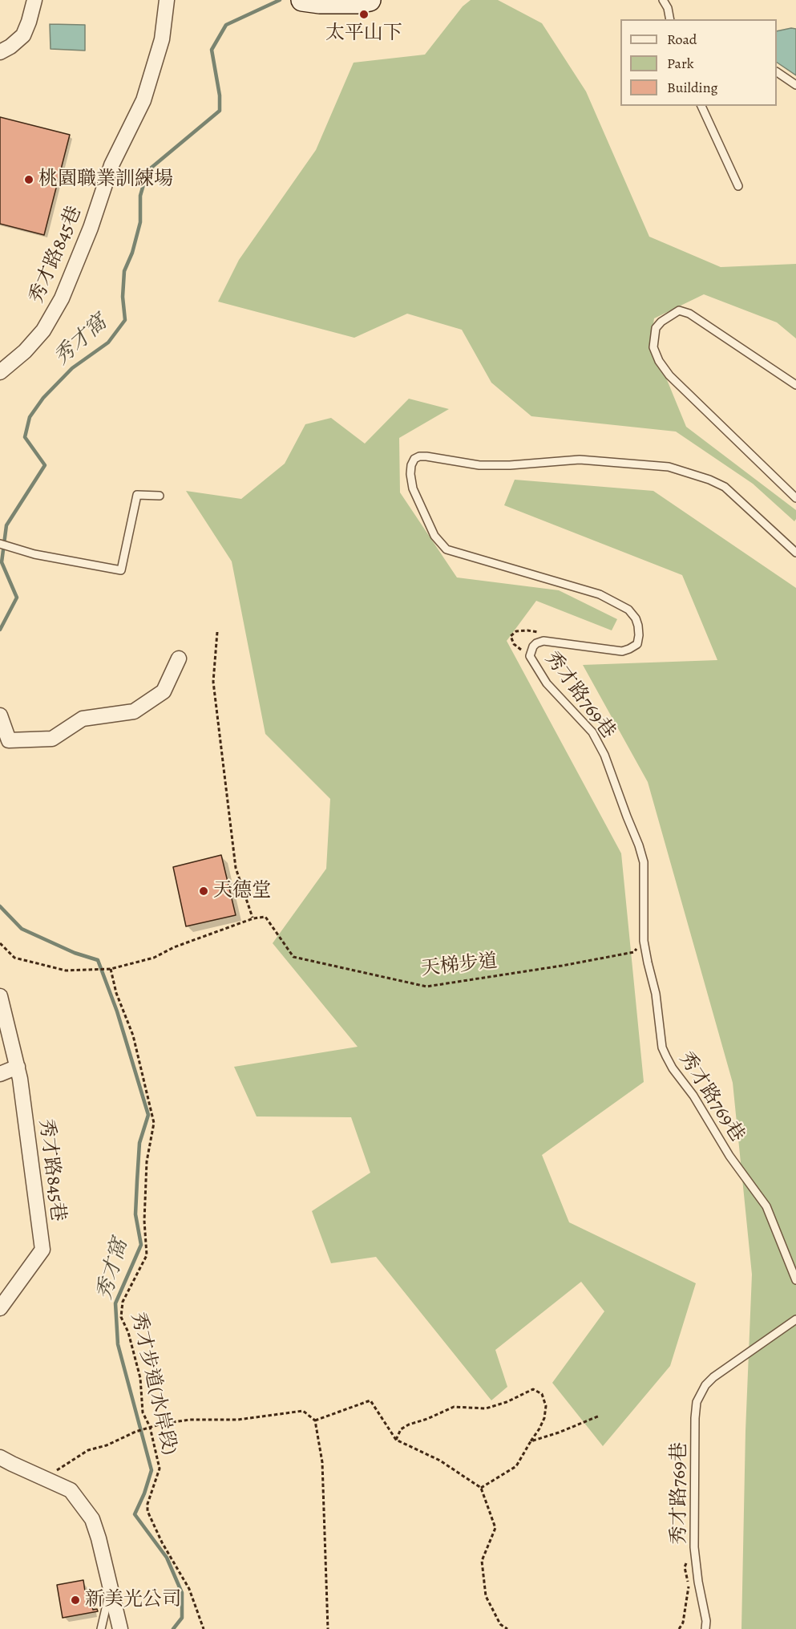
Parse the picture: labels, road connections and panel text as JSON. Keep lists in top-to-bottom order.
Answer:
{
  "streets": {
    "street": ["秀才路845巷"],
    "lane": ["秀才路769巷"],
    "path": ["天梯步道", "秀才步道(水岸段)"]
  },
  "crossings": [
    ["秀才路769巷", "天梯步道"]
  ],
  "water": ["秀才窩"],
  "places": [
    "太平山下",
    "桃園職業訓練場",
    "天德堂",
    "新美光公司"
  ],
  "legend": ["Road", "Park", "Building"]
}
